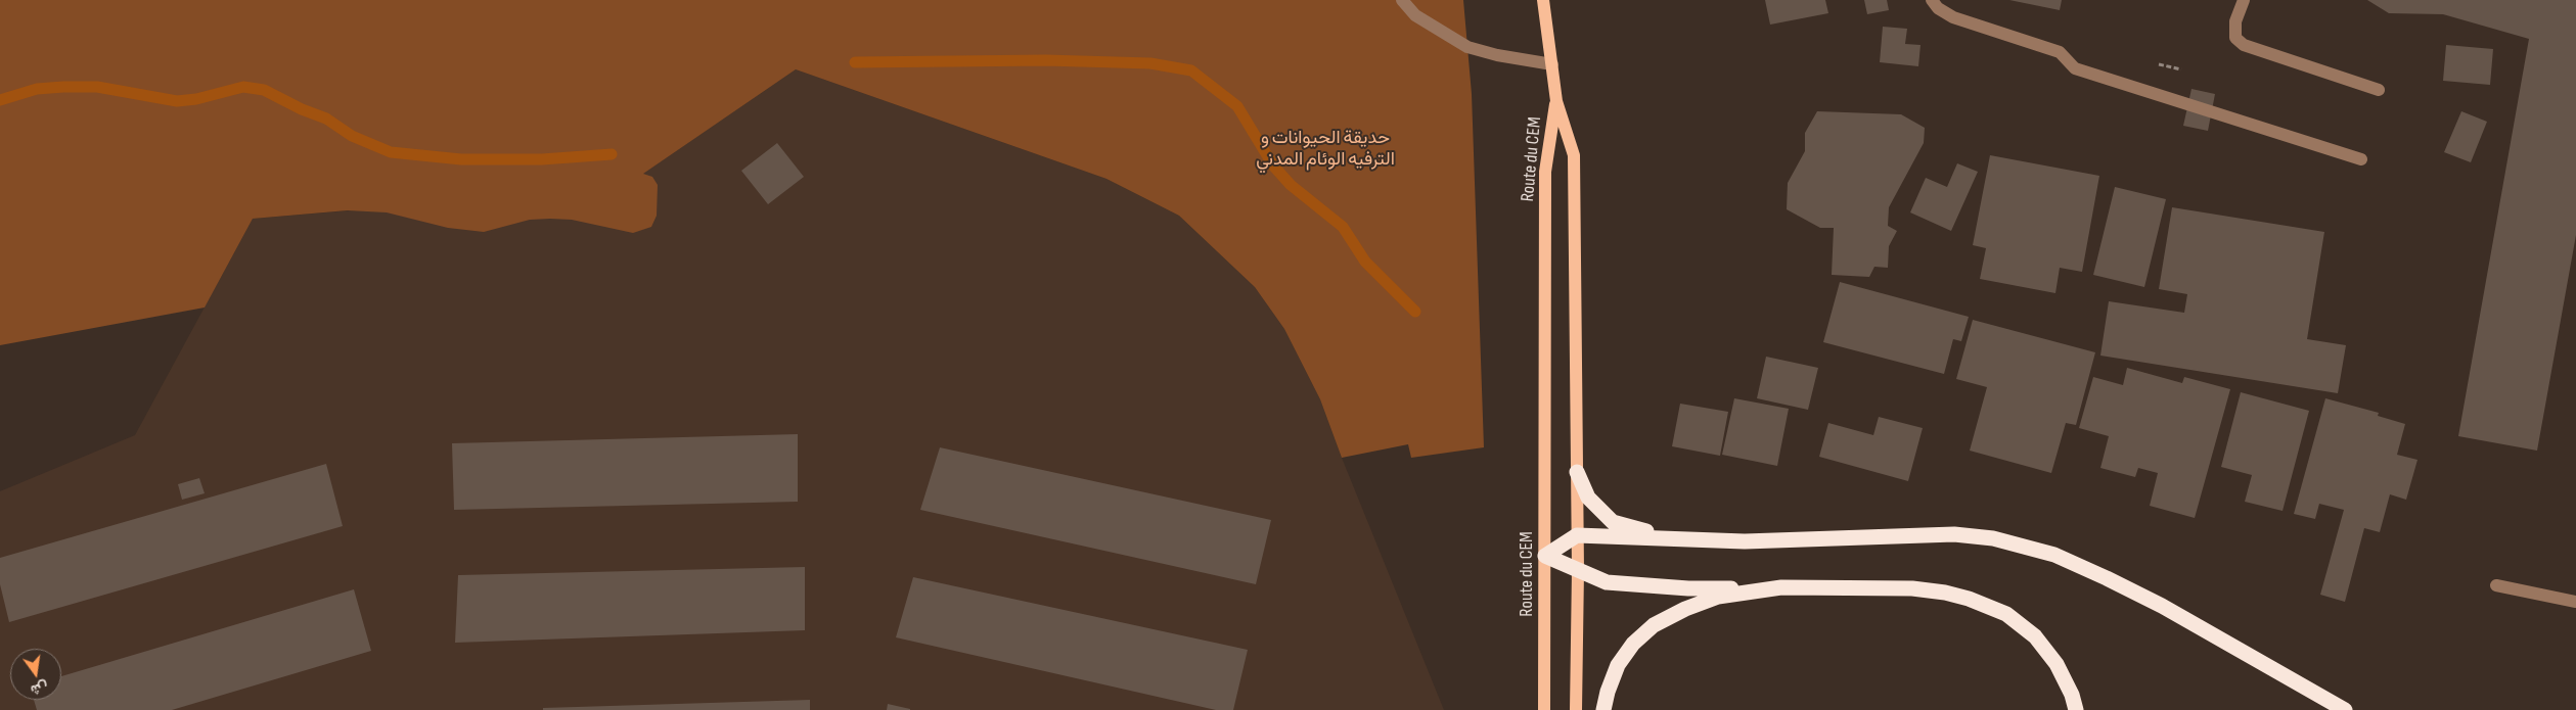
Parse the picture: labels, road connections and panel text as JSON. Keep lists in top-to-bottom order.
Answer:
{
  "streets": {
    "main road": ["Route du CEM"]
  },
  "parks": ["حديقة الحيوانات و الترفيه الوئام المدني"],
  "north": "bottom"
}
